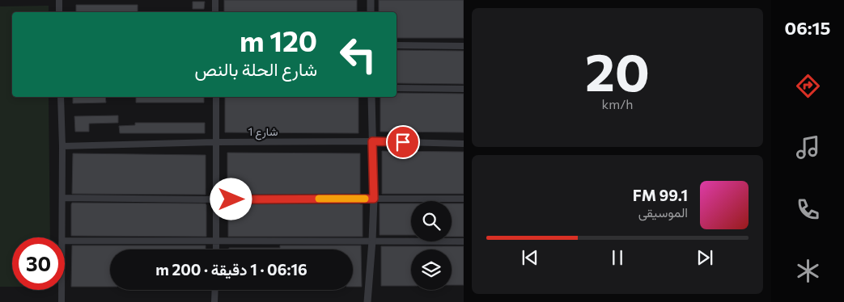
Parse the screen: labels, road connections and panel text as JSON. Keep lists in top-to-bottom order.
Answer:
{
  "streets": {
    "street": ["شارع 1"]
  },
  "page": {
    "tabs": "06:15",
    "tile": ["20", "km/h"],
    "turn": ["120 m", "شارع الحلة بالنص"],
    "song": ["99.1 FM", "الموسيقى"],
    "limit": "30",
    "trip": "06:16 · 1 دقيقة · 200 m"
  }
}
